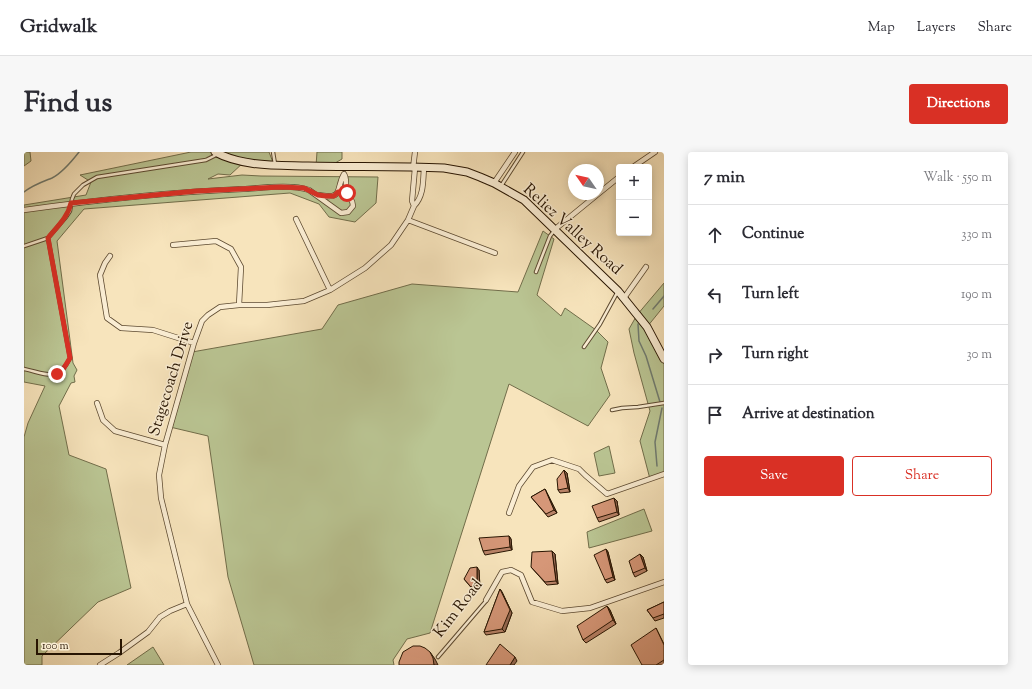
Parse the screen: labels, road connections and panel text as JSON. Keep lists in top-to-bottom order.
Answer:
{
  "streets": {
    "main road": ["Reliez Valley Road"],
    "street": ["Stagecoach Drive", "Kim Road"]
  },
  "crossings": [
    ["Reliez Valley Road", "Stagecoach Drive"]
  ],
  "scale_bar": "100 m",
  "north": "top left",
  "page": {
    "header": "Gridwalk",
    "nav": ["Map", "Layers", "Share"],
    "title": "Find us",
    "buttons": [
      "Directions",
      ["Save", "Share"]
    ],
    "heading": ["7 min", "Walk · 550 m"],
    "map_buttons": ["+", "−"],
    "list": [
      ["Continue", "330 m"],
      ["Turn left", "190 m"],
      ["Turn right", "30 m"],
      "Arrive at destination"
    ],
    "scale": "100 m"
  }
}
